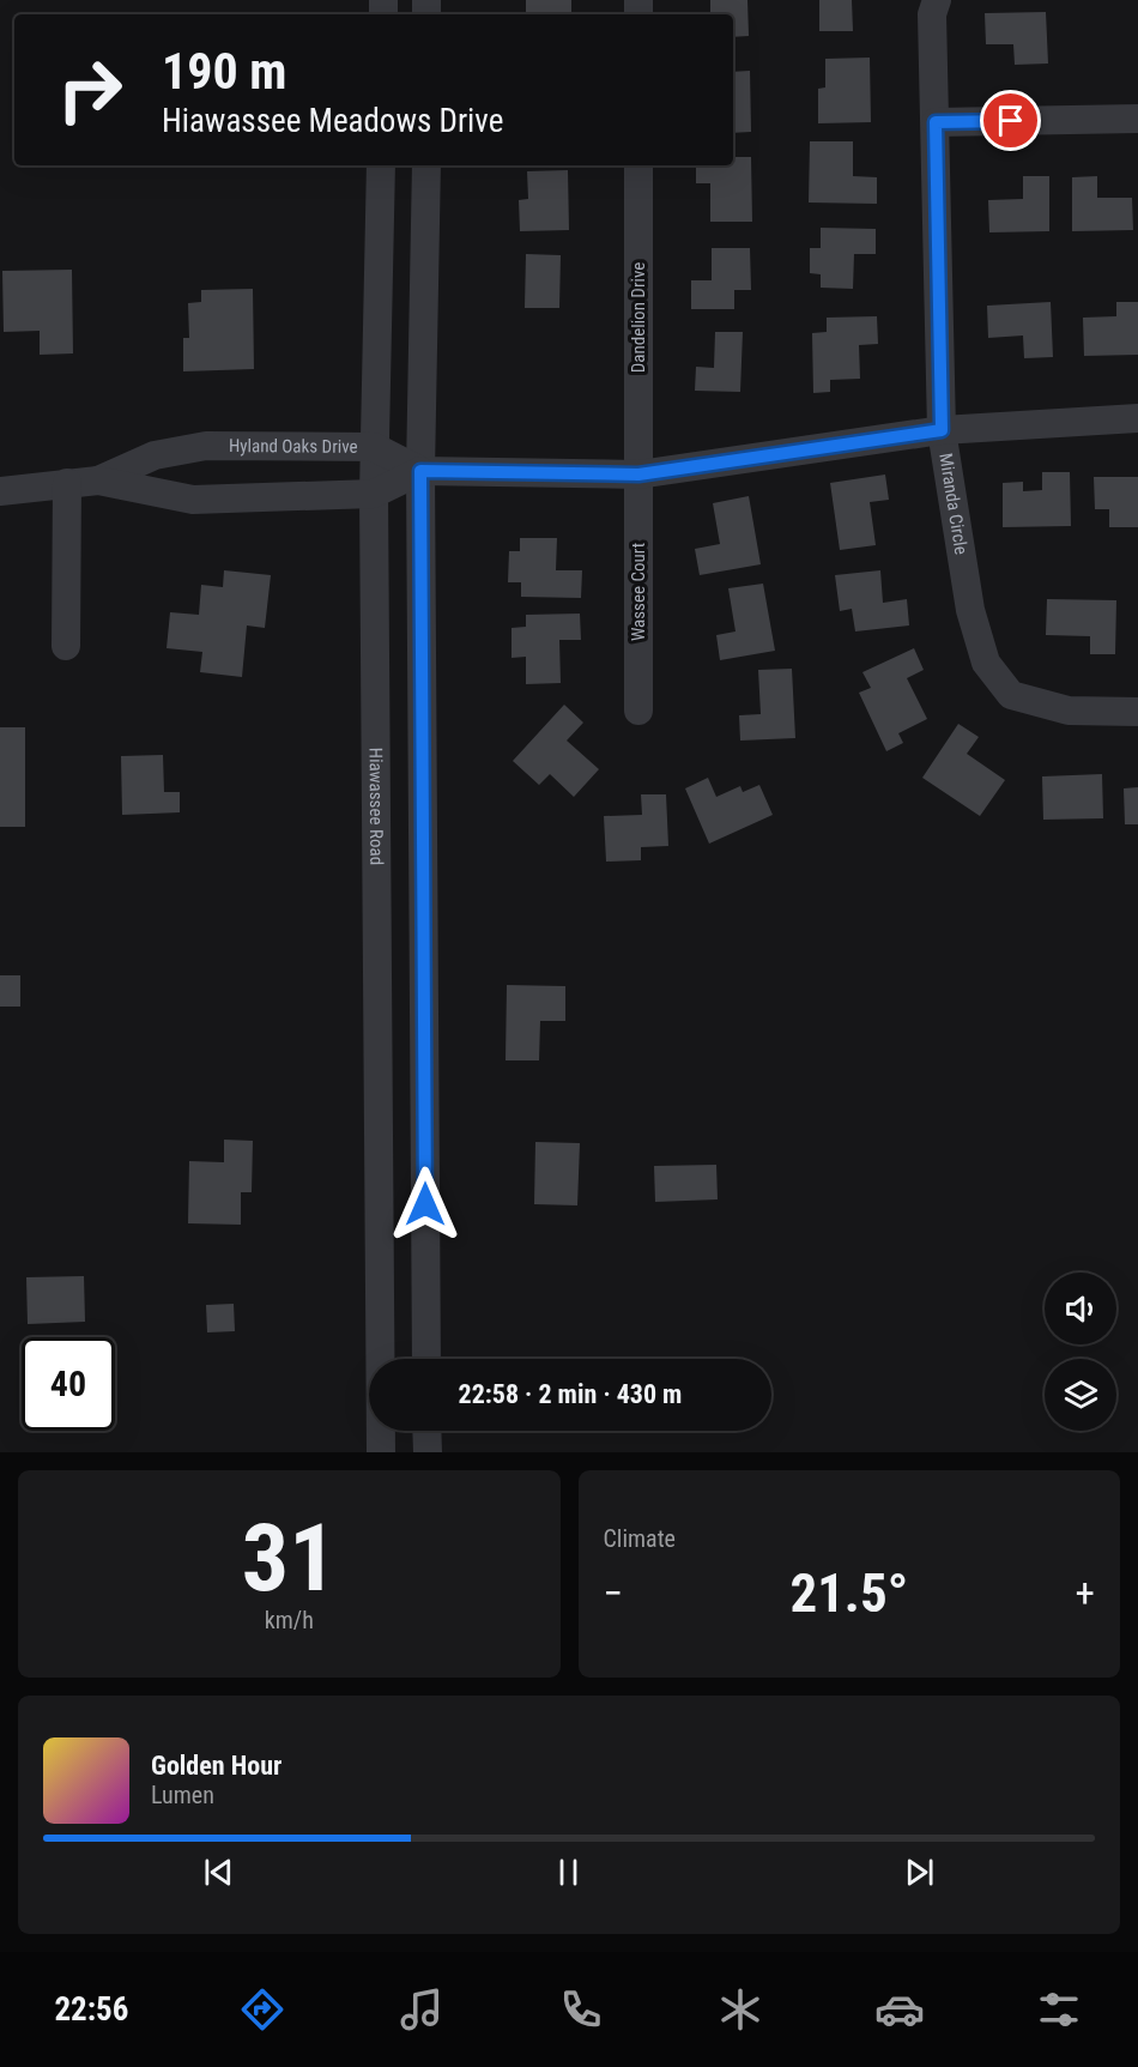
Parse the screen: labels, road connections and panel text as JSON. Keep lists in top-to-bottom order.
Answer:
{
  "streets": {
    "street": [
      "Dandelion Drive",
      "Hyland Oaks Drive",
      "Miranda Circle",
      "Wassee Court",
      "Hiawassee Road"
    ]
  },
  "crossings": [
    ["Dandelion Drive", "Wassee Court"],
    ["Hyland Oaks Drive", "Hiawassee Road"]
  ],
  "page": {
    "turn": ["190 m", "Hiawassee Meadows Drive"],
    "limit": "40",
    "trip": "22:58 · 2 min · 430 m",
    "tile": [
      ["31", "km/h"],
      "Climate"
    ],
    "heat": ["−", "21.5°", "+"],
    "song": ["Golden Hour", "Lumen"],
    "tabs": "22:56"
  }
}
